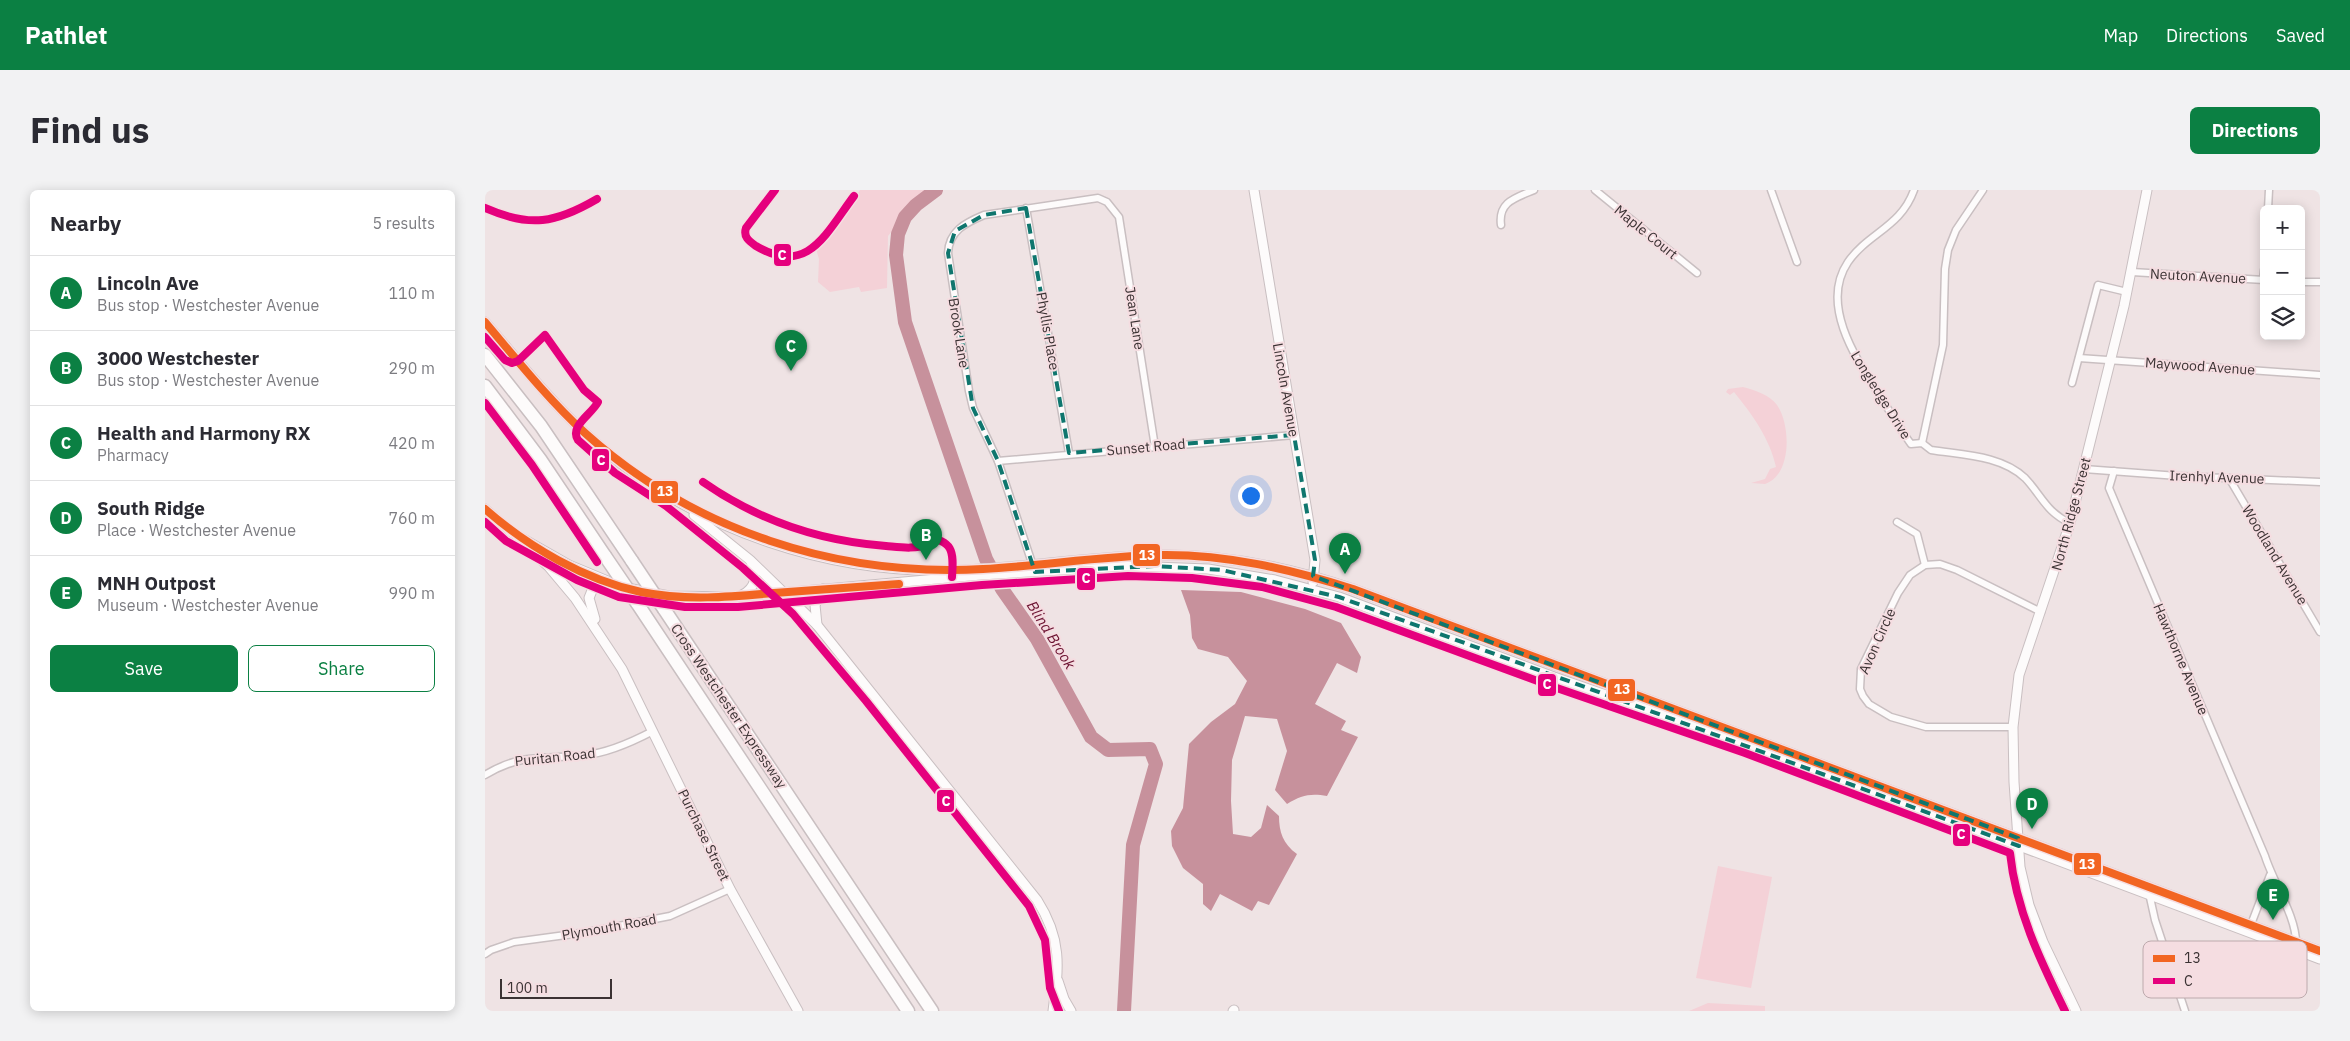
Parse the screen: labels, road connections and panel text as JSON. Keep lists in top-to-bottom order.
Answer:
{
  "streets": {
    "highway": ["Cross Westchester Expressway"],
    "main road": ["Lincoln Avenue", "North Ridge Street", "Purchase Street"],
    "street": [
      "Maple Court",
      "Neuton Avenue",
      "Jean Lane",
      "Phyllis Place",
      "Brook Lane",
      "Maywood Avenue",
      "Longledge Drive",
      "Sunset Road",
      "Irenhyl Avenue",
      "Woodland Avenue",
      "Avon Circle",
      "Hawthorne Avenue",
      "Puritan Road",
      "Plymouth Road"
    ]
  },
  "crossings": [
    ["Neuton Avenue", "North Ridge Street"],
    ["Jean Lane", "Brook Lane"],
    ["Jean Lane", "Sunset Road"],
    ["Phyllis Place", "Brook Lane"],
    ["Phyllis Place", "Sunset Road"],
    ["Brook Lane", "Sunset Road"],
    ["Maywood Avenue", "North Ridge Street"],
    ["Lincoln Avenue", "Sunset Road"],
    ["Longledge Drive", "North Ridge Street"],
    ["Irenhyl Avenue", "Woodland Avenue"],
    ["Irenhyl Avenue", "Hawthorne Avenue"],
    ["North Ridge Street", "Avon Circle"],
    ["Puritan Road", "Purchase Street"],
    ["Purchase Street", "Plymouth Road"]
  ],
  "water": ["Blind Brook"],
  "lines": ["transit line C", "transit line 13"],
  "legend": ["13", "C"],
  "scale_bar": "100 m",
  "page": {
    "header": "Pathlet",
    "nav": ["Map", "Directions", "Saved"],
    "title": "Find us",
    "buttons": [
      "Directions",
      ["Save", "Share"]
    ],
    "heading": ["Nearby", "5 results"],
    "map_buttons": ["+", "−"],
    "list": [
      {
        "mark": "A",
        "name": "Lincoln Ave",
        "note": "Bus stop · Westchester Avenue",
        "value": "110 m"
      },
      {
        "mark": "B",
        "name": "3000 Westchester",
        "note": "Bus stop · Westchester Avenue",
        "value": "290 m"
      },
      {
        "mark": "C",
        "name": "Health and Harmony RX",
        "note": "Pharmacy",
        "value": "420 m"
      },
      {
        "mark": "D",
        "name": "South Ridge",
        "note": "Place · Westchester Avenue",
        "value": "760 m"
      },
      {
        "mark": "E",
        "name": "MNH Outpost",
        "note": "Museum · Westchester Avenue",
        "value": "990 m"
      }
    ],
    "pins": [
      "C",
      "B",
      "A",
      "D",
      "E"
    ],
    "scale": "100 m"
  }
}
